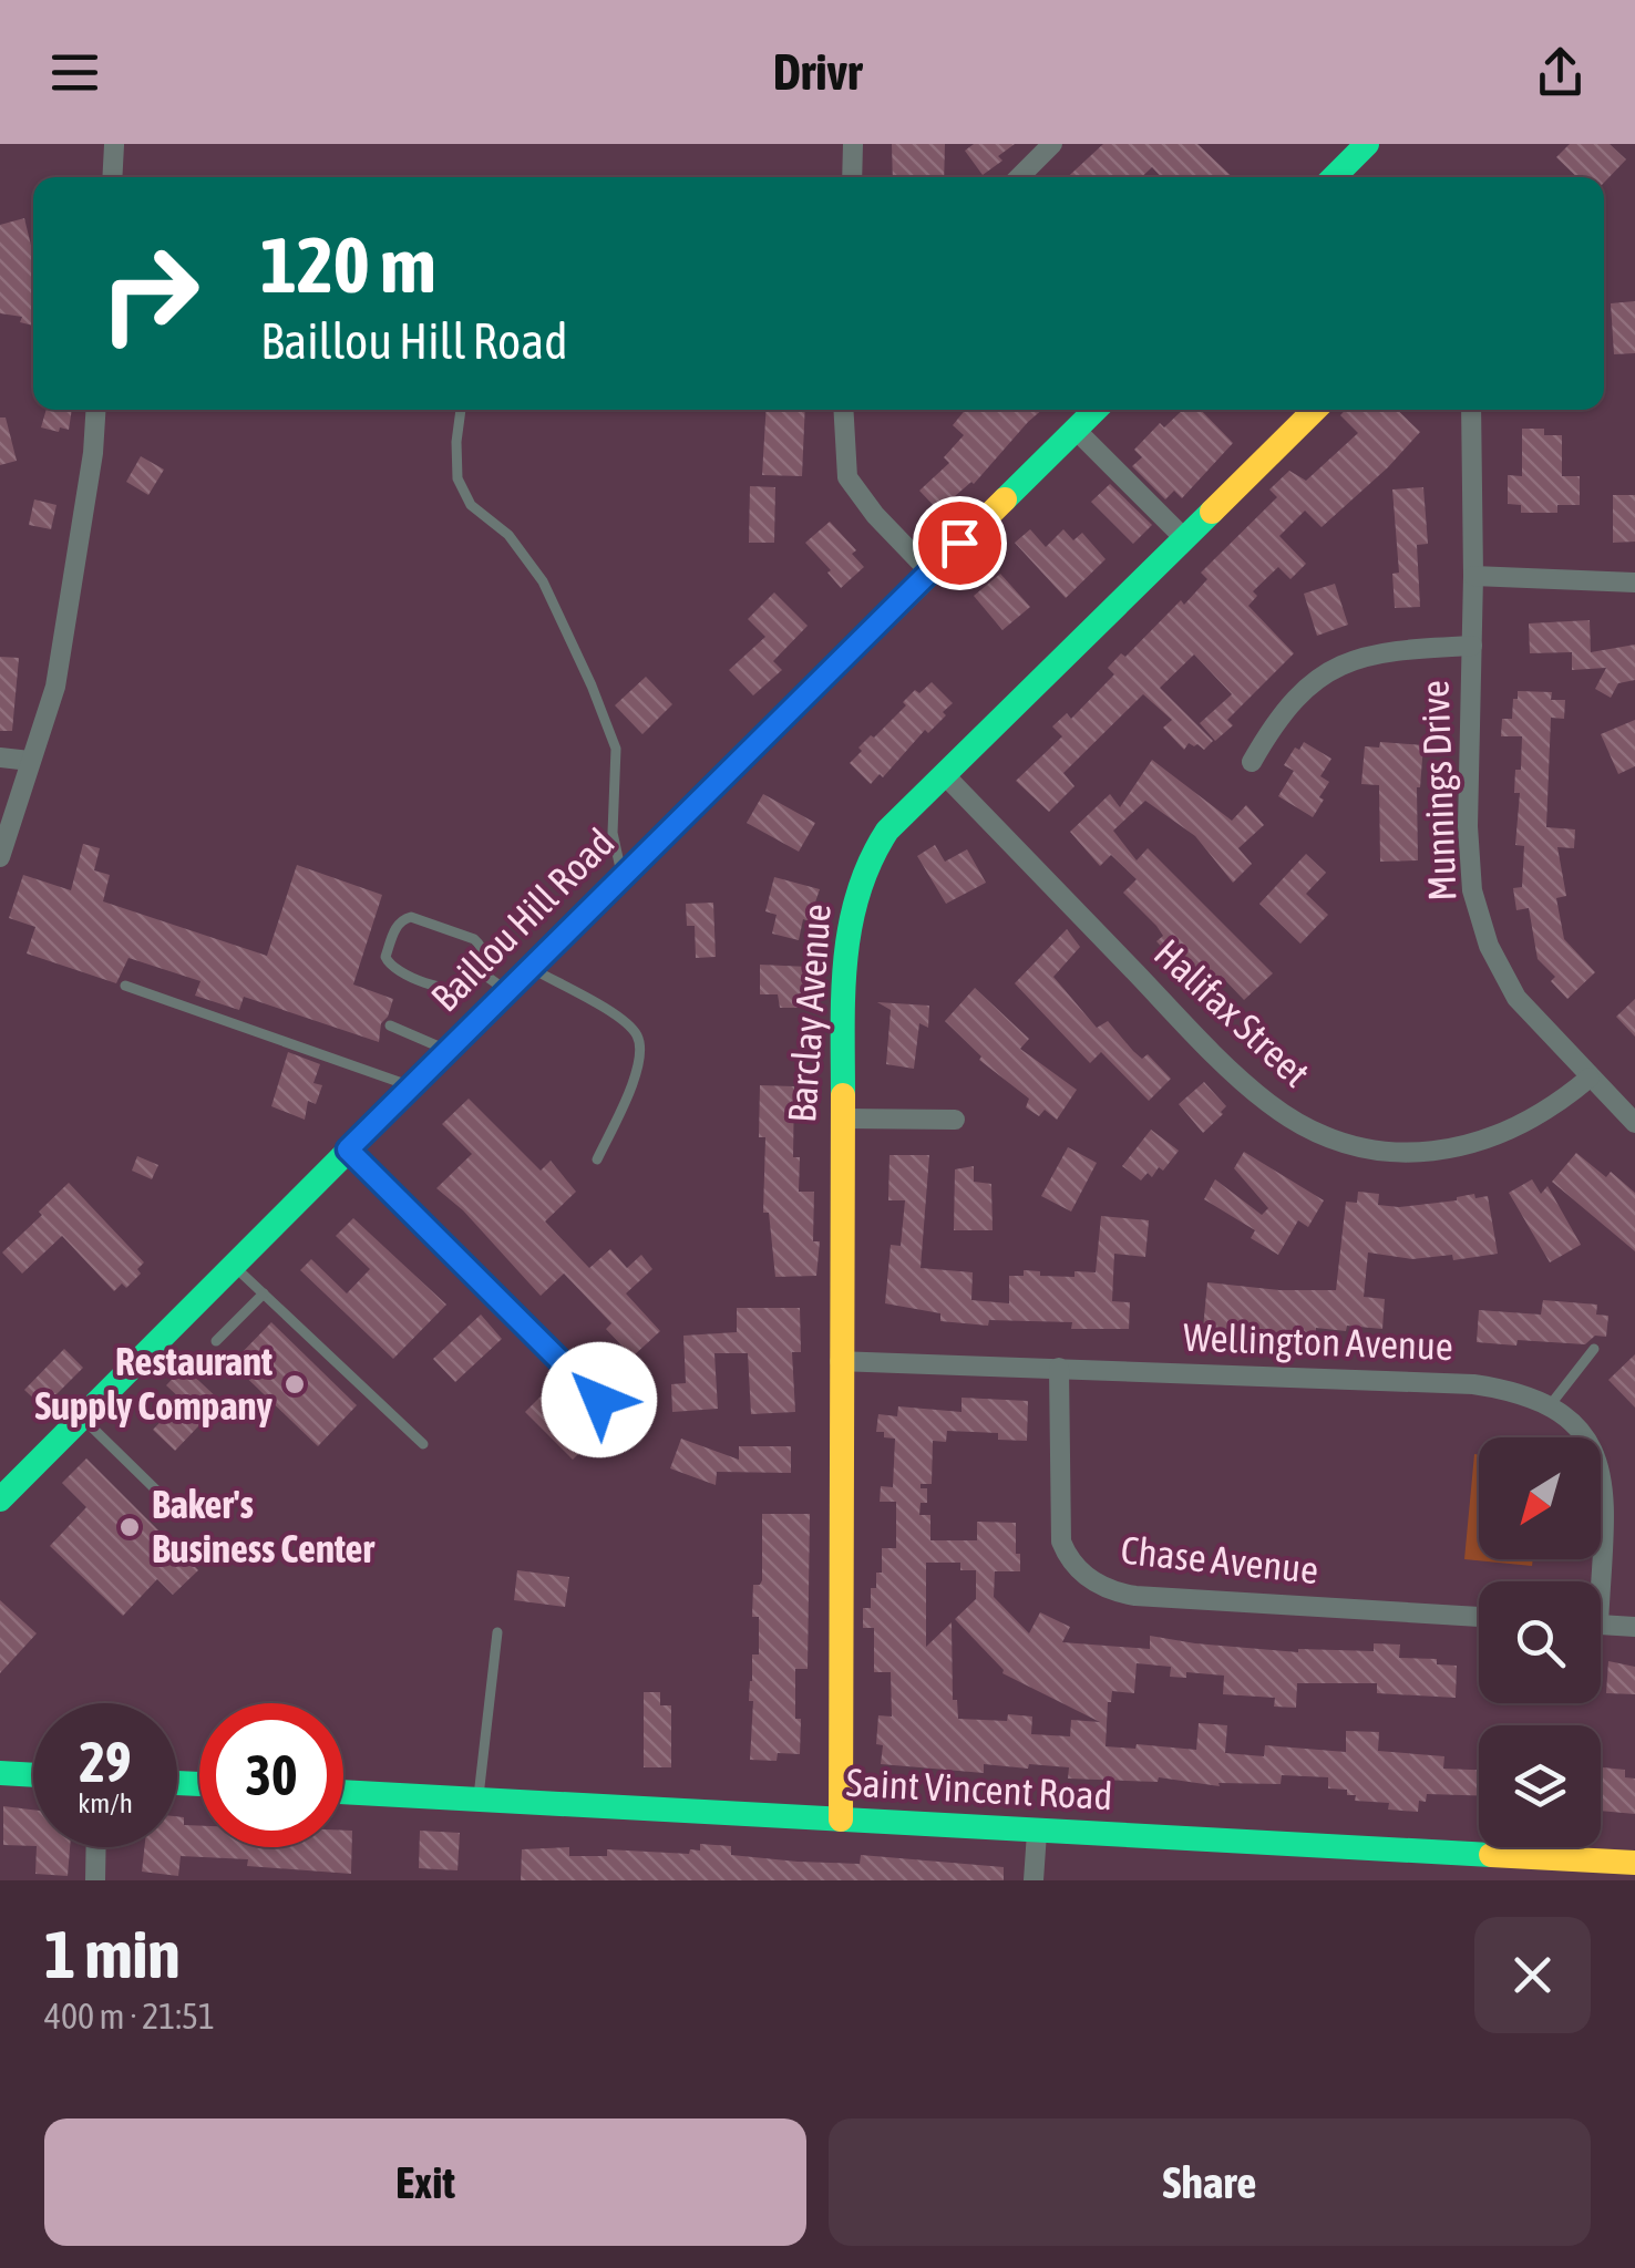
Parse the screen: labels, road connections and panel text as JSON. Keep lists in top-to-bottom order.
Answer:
{
  "streets": {
    "street": [
      "Munnings Drive",
      "Baillou Hill Road",
      "Barclay Avenue",
      "Halifax Street",
      "Wellington Avenue",
      "Chase Avenue",
      "Saint Vincent Road"
    ]
  },
  "crossings": [
    ["Munnings Drive", "Halifax Street"],
    ["Barclay Avenue", "Halifax Street"],
    ["Barclay Avenue", "Wellington Avenue"],
    ["Barclay Avenue", "Saint Vincent Road"],
    ["Wellington Avenue", "Chase Avenue"]
  ],
  "places": ["Restaurant Supply Company", "Baker's Business Center"],
  "north": "bottom left",
  "page": {
    "header": "Drivr",
    "turn": ["120 m", "Baillou Hill Road"],
    "speed": "29 km/h",
    "limit": "30",
    "heading": ["1 min", "400 m · 21:51"],
    "buttons": ["Exit", "Share"]
  }
}
